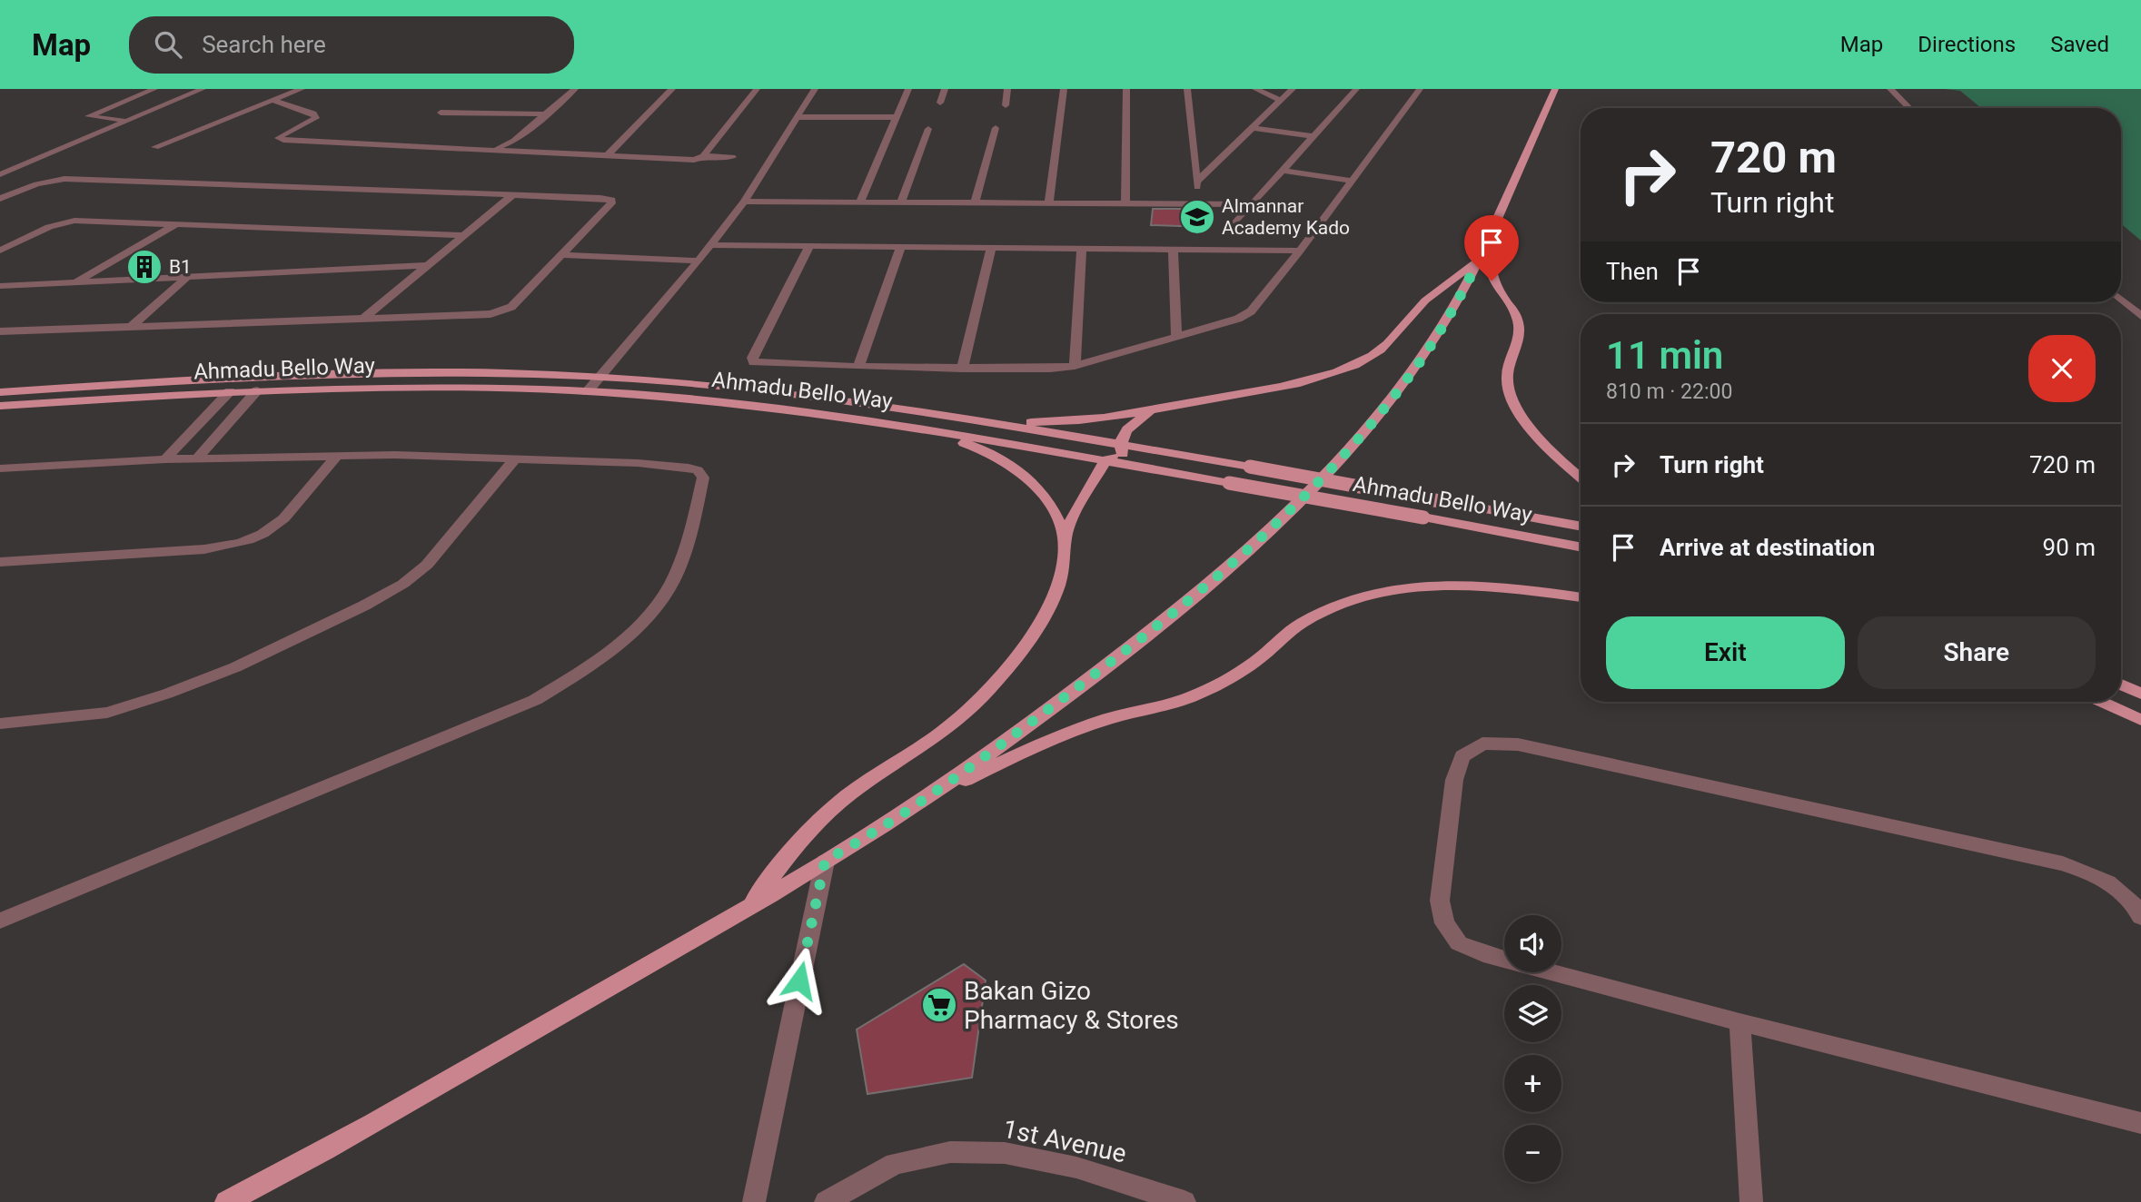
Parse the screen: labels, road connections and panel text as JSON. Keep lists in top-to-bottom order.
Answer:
{
  "streets": {
    "main road": ["Ahmadu Bello Way"],
    "street": ["1st Avenue"]
  },
  "places": {
    "school or university": ["Almannar Academy Kado"],
    "building": ["B1"],
    "supermarket": ["Bakan Gizo Pharmacy & Stores"]
  },
  "page": {
    "header": "Map",
    "search": "Search here",
    "nav": ["Map", "Directions", "Saved"],
    "turn": ["720 m", "Turn right"],
    "then": "Then",
    "heading": ["11 min", "810 m · 22:00"],
    "list": [
      {
        "name": "Turn right",
        "value": "720 m"
      },
      {
        "name": "Arrive at destination",
        "value": "90 m"
      }
    ],
    "buttons": ["Exit", "Share"],
    "map_buttons": ["+", "−"]
  }
}
